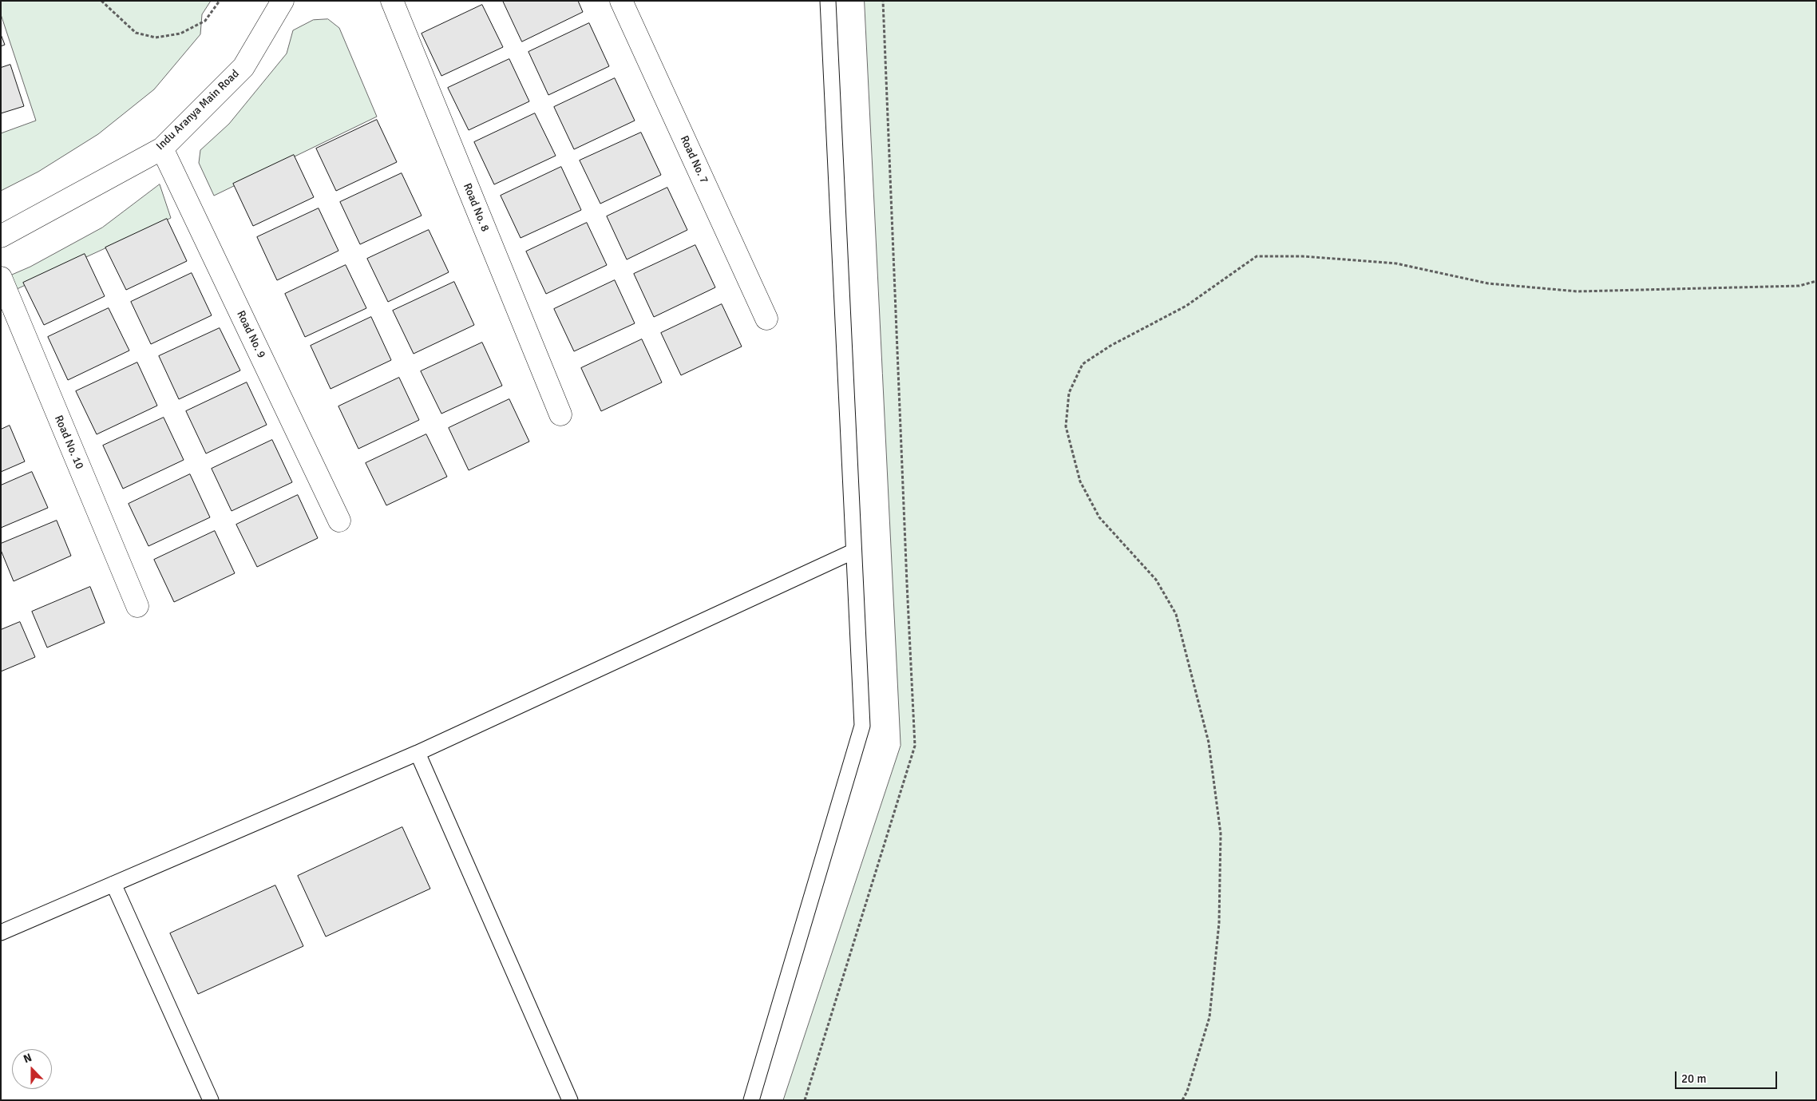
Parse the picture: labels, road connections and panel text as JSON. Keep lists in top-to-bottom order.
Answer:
{
  "streets": {
    "street": [
      "Indu Aranya Main Road",
      "Road No. 7",
      "Road No. 8",
      "Road No. 9",
      "Road No. 10"
    ]
  },
  "crossings": [
    ["Indu Aranya Main Road", "Road No. 9"]
  ],
  "scale_bar": "20 m",
  "north": "top"
}
